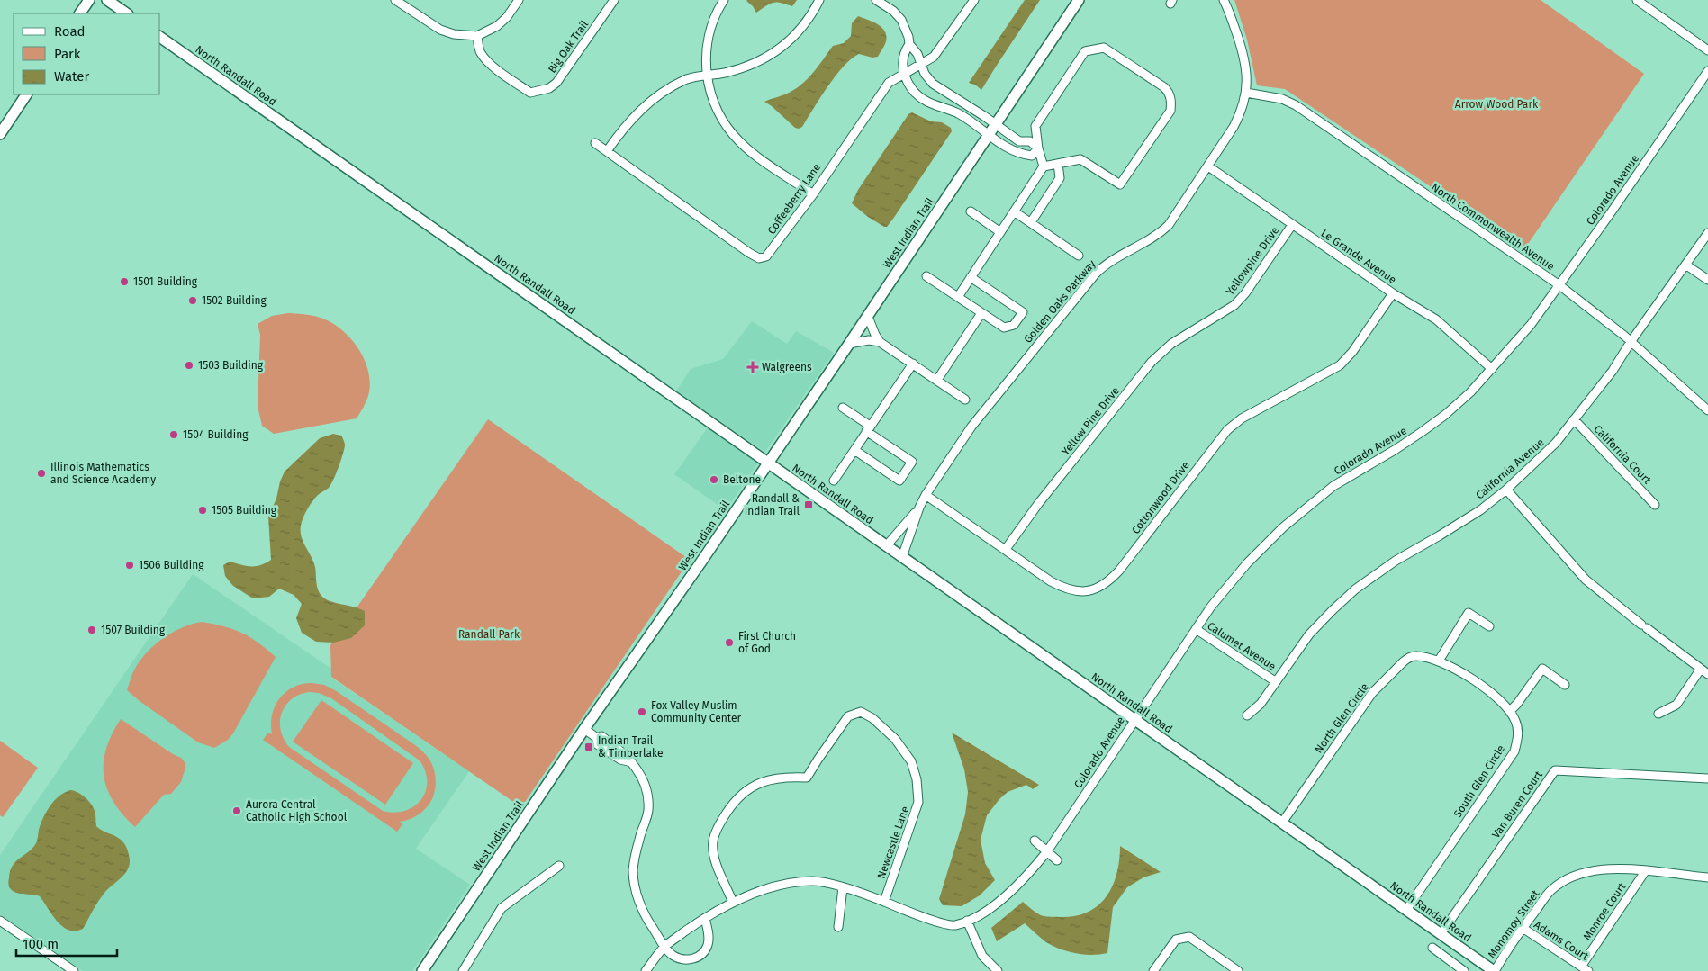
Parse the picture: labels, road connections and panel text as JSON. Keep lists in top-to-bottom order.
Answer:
{
  "streets": {
    "main road": ["North Randall Road", "West Indian Trail"],
    "street": [
      "Big Oak Trail",
      "Colorado Avenue",
      "Coffeeberry Lane",
      "North Commonwealth Avenue",
      "Le Grande Avenue",
      "Yellowpine Drive",
      "Golden Oaks Parkway",
      "Yellow Pine Drive",
      "California Court",
      "California Avenue",
      "Cottonwood Drive",
      "Calumet Avenue",
      "North Glen Circle",
      "South Glen Circle",
      "Van Buren Court",
      "Newcastle Lane",
      "Monroe Court",
      "Monomoy Street",
      "Adams Court"
    ]
  },
  "crossings": [
    ["North Randall Road", "Colorado Avenue"],
    ["North Randall Road", "West Indian Trail"],
    ["North Randall Road", "Golden Oaks Parkway"],
    ["North Randall Road", "North Glen Circle"],
    ["North Randall Road", "South Glen Circle"],
    ["North Randall Road", "Van Buren Court"],
    ["North Randall Road", "Monomoy Street"],
    ["Colorado Avenue", "North Commonwealth Avenue"],
    ["Colorado Avenue", "Le Grande Avenue"],
    ["Colorado Avenue", "Calumet Avenue"],
    ["Colorado Avenue", "Newcastle Lane"],
    ["North Commonwealth Avenue", "Golden Oaks Parkway"],
    ["North Commonwealth Avenue", "California Avenue"],
    ["Le Grande Avenue", "Yellowpine Drive"],
    ["Le Grande Avenue", "Golden Oaks Parkway"],
    ["Le Grande Avenue", "Cottonwood Drive"],
    ["Yellowpine Drive", "Yellow Pine Drive"],
    ["Golden Oaks Parkway", "Cottonwood Drive"],
    ["Yellow Pine Drive", "Cottonwood Drive"],
    ["California Court", "California Avenue"],
    ["California Avenue", "Calumet Avenue"],
    ["North Glen Circle", "South Glen Circle"],
    ["Monroe Court", "Monomoy Street"],
    ["Monroe Court", "Adams Court"],
    ["Monomoy Street", "Adams Court"]
  ],
  "parks": ["Arrow Wood Park", "Randall Park"],
  "places": {
    "other": [
      "1501 Building",
      "1502 Building",
      "1503 Building",
      "1504 Building",
      "Illinois Mathematics and Science Academy",
      "Beltone",
      "1505 Building",
      "1506 Building",
      "1507 Building",
      "First Church of God",
      "Fox Valley Muslim Community Center",
      "Aurora Central Catholic High School"
    ],
    "health": ["Walgreens"],
    "transit": ["Randall & Indian Trail", "Indian Trail & Timberlake"]
  },
  "legend": ["Road", "Park", "Water"],
  "scale_bar": "100 m"
}
